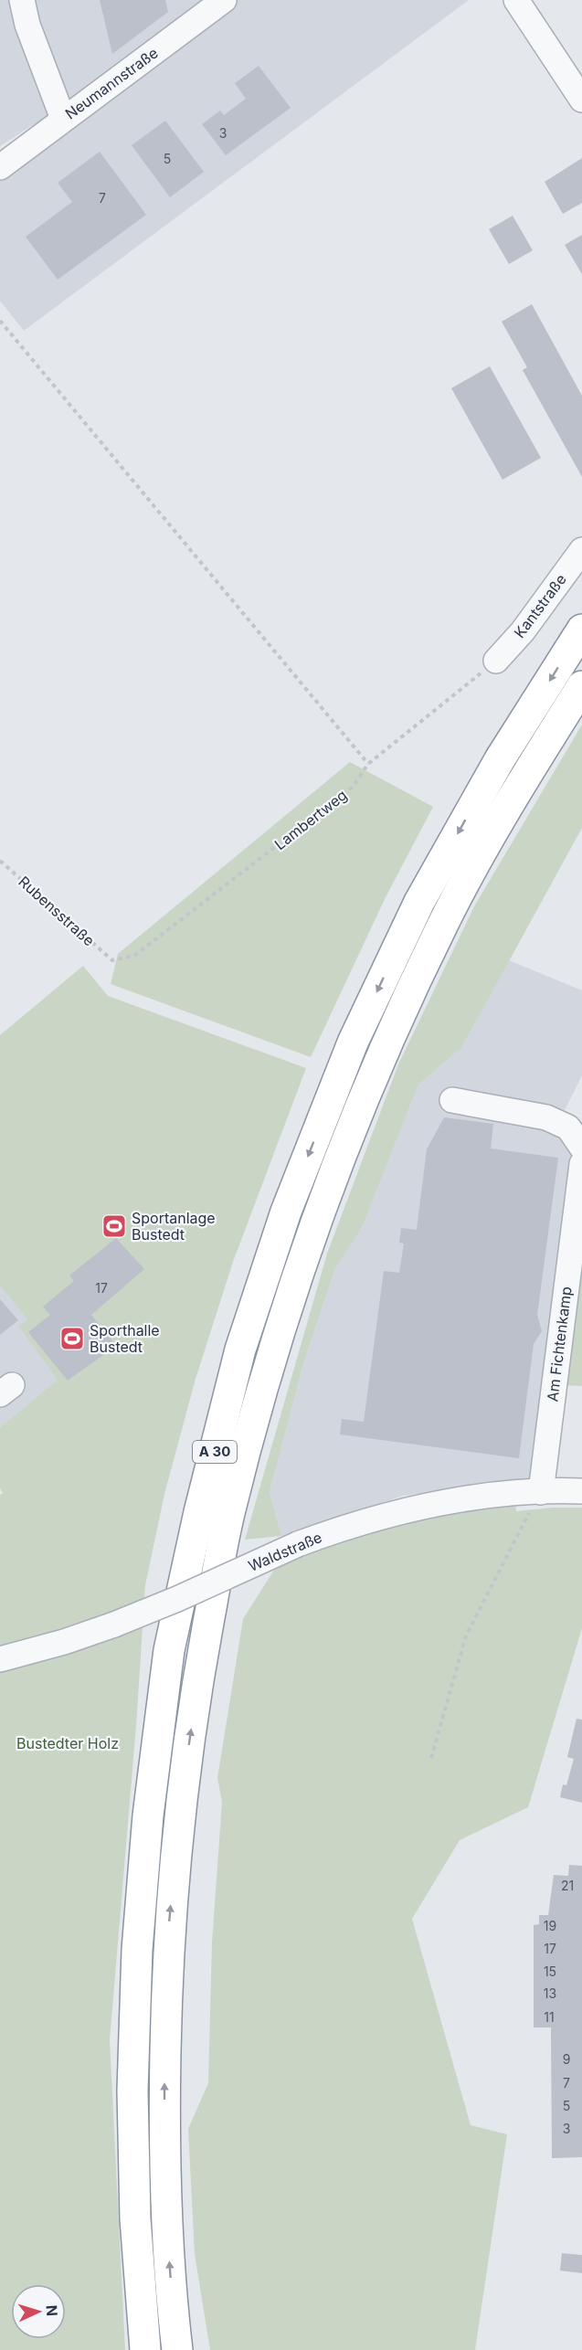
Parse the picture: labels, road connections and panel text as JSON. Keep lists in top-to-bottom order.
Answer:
{
  "streets": {
    "highway": ["A 30"],
    "street": [
      "Neumannstraße",
      "Kantstraße",
      "Am Fichtenkamp",
      "Waldstraße"
    ],
    "path": ["Lambertweg", "Rubensstraße"]
  },
  "crossings": [
    ["Kantstraße", "Lambertweg"],
    ["Lambertweg", "Rubensstraße"],
    ["Am Fichtenkamp", "Waldstraße"]
  ],
  "parks": ["Bustedter Holz"],
  "places": {
    "sports": ["Sportanlage Bustedt", "Sporthalle Bustedt"]
  },
  "house_numbers": [
    "3",
    "5",
    "7",
    "17",
    "21",
    "19",
    "17",
    "15",
    "13",
    "11",
    "9",
    "7",
    "5",
    "3"
  ],
  "north": "right"
}
